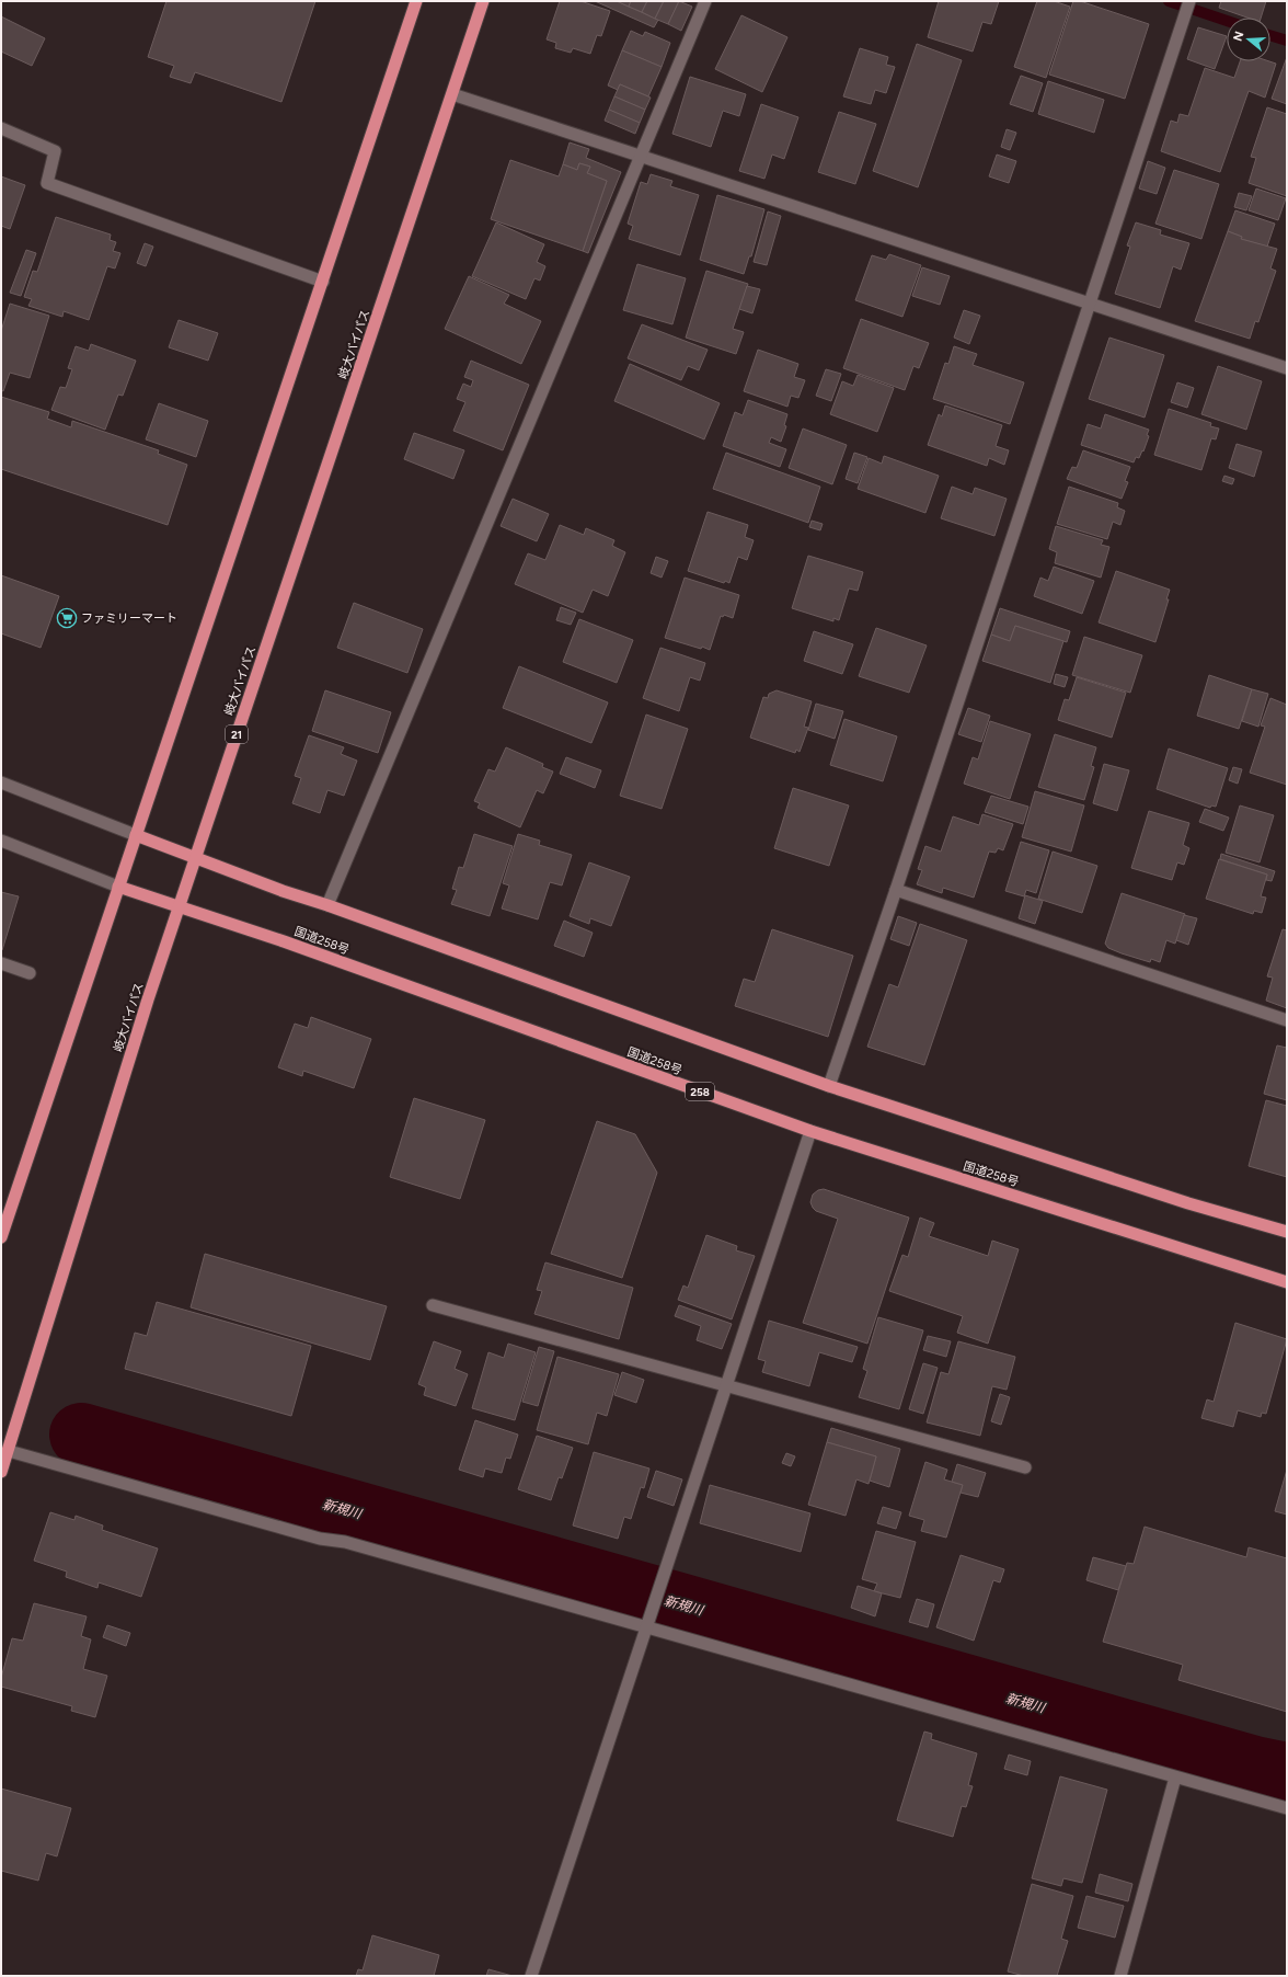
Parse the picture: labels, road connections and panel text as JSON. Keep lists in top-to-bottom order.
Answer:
{
  "streets": {
    "highway": [
      "岐大バイパス",
      "21",
      "国道258号",
      "258"
    ]
  },
  "crossings": [
    ["岐大バイパス", "国道258号"]
  ],
  "water": ["新規川"],
  "places": {
    "supermarket": ["ファミリーマート"]
  },
  "north": "left"
}
